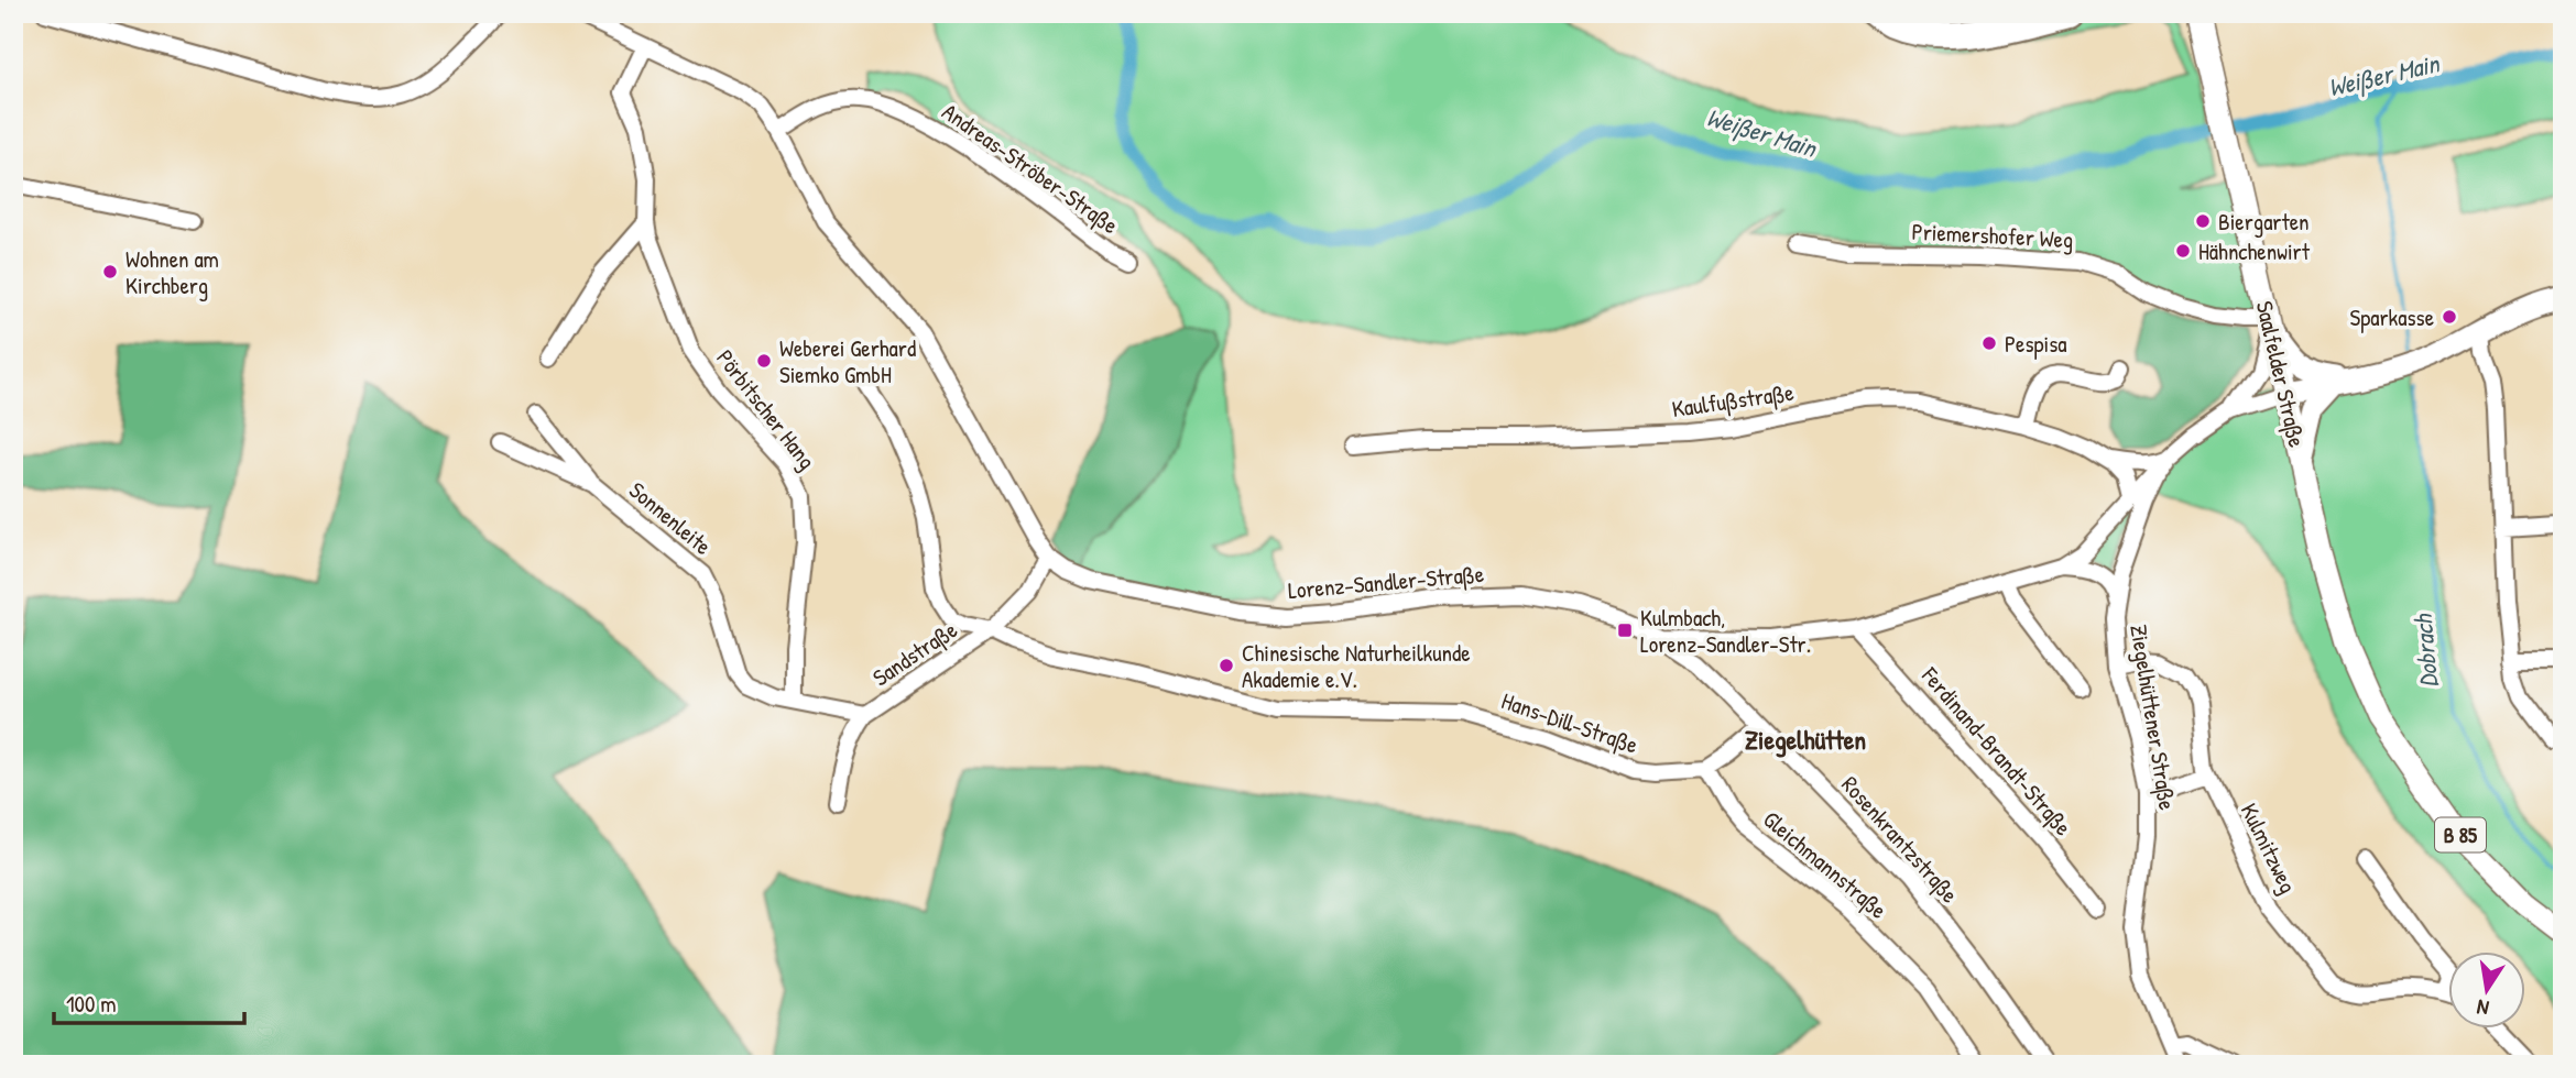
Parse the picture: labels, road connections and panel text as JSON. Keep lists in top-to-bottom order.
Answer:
{
  "streets": {
    "main road": ["Saalfelder Straße", "B 85"],
    "street": [
      "Andreas-Ströber-Straße",
      "Priemershofer Weg",
      "Kaulfußstraße",
      "Pörbitscher Hang",
      "Sonnenleite",
      "Lorenz-Sandler-Straße",
      "Sandstraße",
      "Ziegelhüttener Straße",
      "Hans-Dill-Straße",
      "Ferdinand-Brandt-Straße",
      "Rosenkrantzstraße",
      "Kulmitzweg",
      "Gleichmannstraße"
    ]
  },
  "crossings": [
    ["Priemershofer Weg", "Saalfelder Straße"],
    ["Kaulfußstraße", "Lorenz-Sandler-Straße"],
    ["Pörbitscher Hang", "Sonnenleite"],
    ["Lorenz-Sandler-Straße", "Sandstraße"],
    ["Lorenz-Sandler-Straße", "Ziegelhüttener Straße"],
    ["Lorenz-Sandler-Straße", "Ferdinand-Brandt-Straße"],
    ["Lorenz-Sandler-Straße", "Rosenkrantzstraße"],
    ["Sandstraße", "Hans-Dill-Straße"],
    ["Ziegelhüttener Straße", "Kulmitzweg"],
    ["Hans-Dill-Straße", "Gleichmannstraße"]
  ],
  "districts": ["Ziegelhütten"],
  "water": ["Weißer Main", "Dobrach"],
  "places": {
    "other": [
      "Biergarten",
      "Hähnchenwirt",
      "Wohnen am Kirchberg",
      "Sparkasse",
      "Pespisa",
      "Weberei Gerhard Siemko GmbH",
      "Chinesische Naturheilkunde Akademie e.V."
    ],
    "transit": ["Kulmbach, Lorenz-Sandler-Str."]
  },
  "scale_bar": "100 m",
  "north": "bottom"
}
